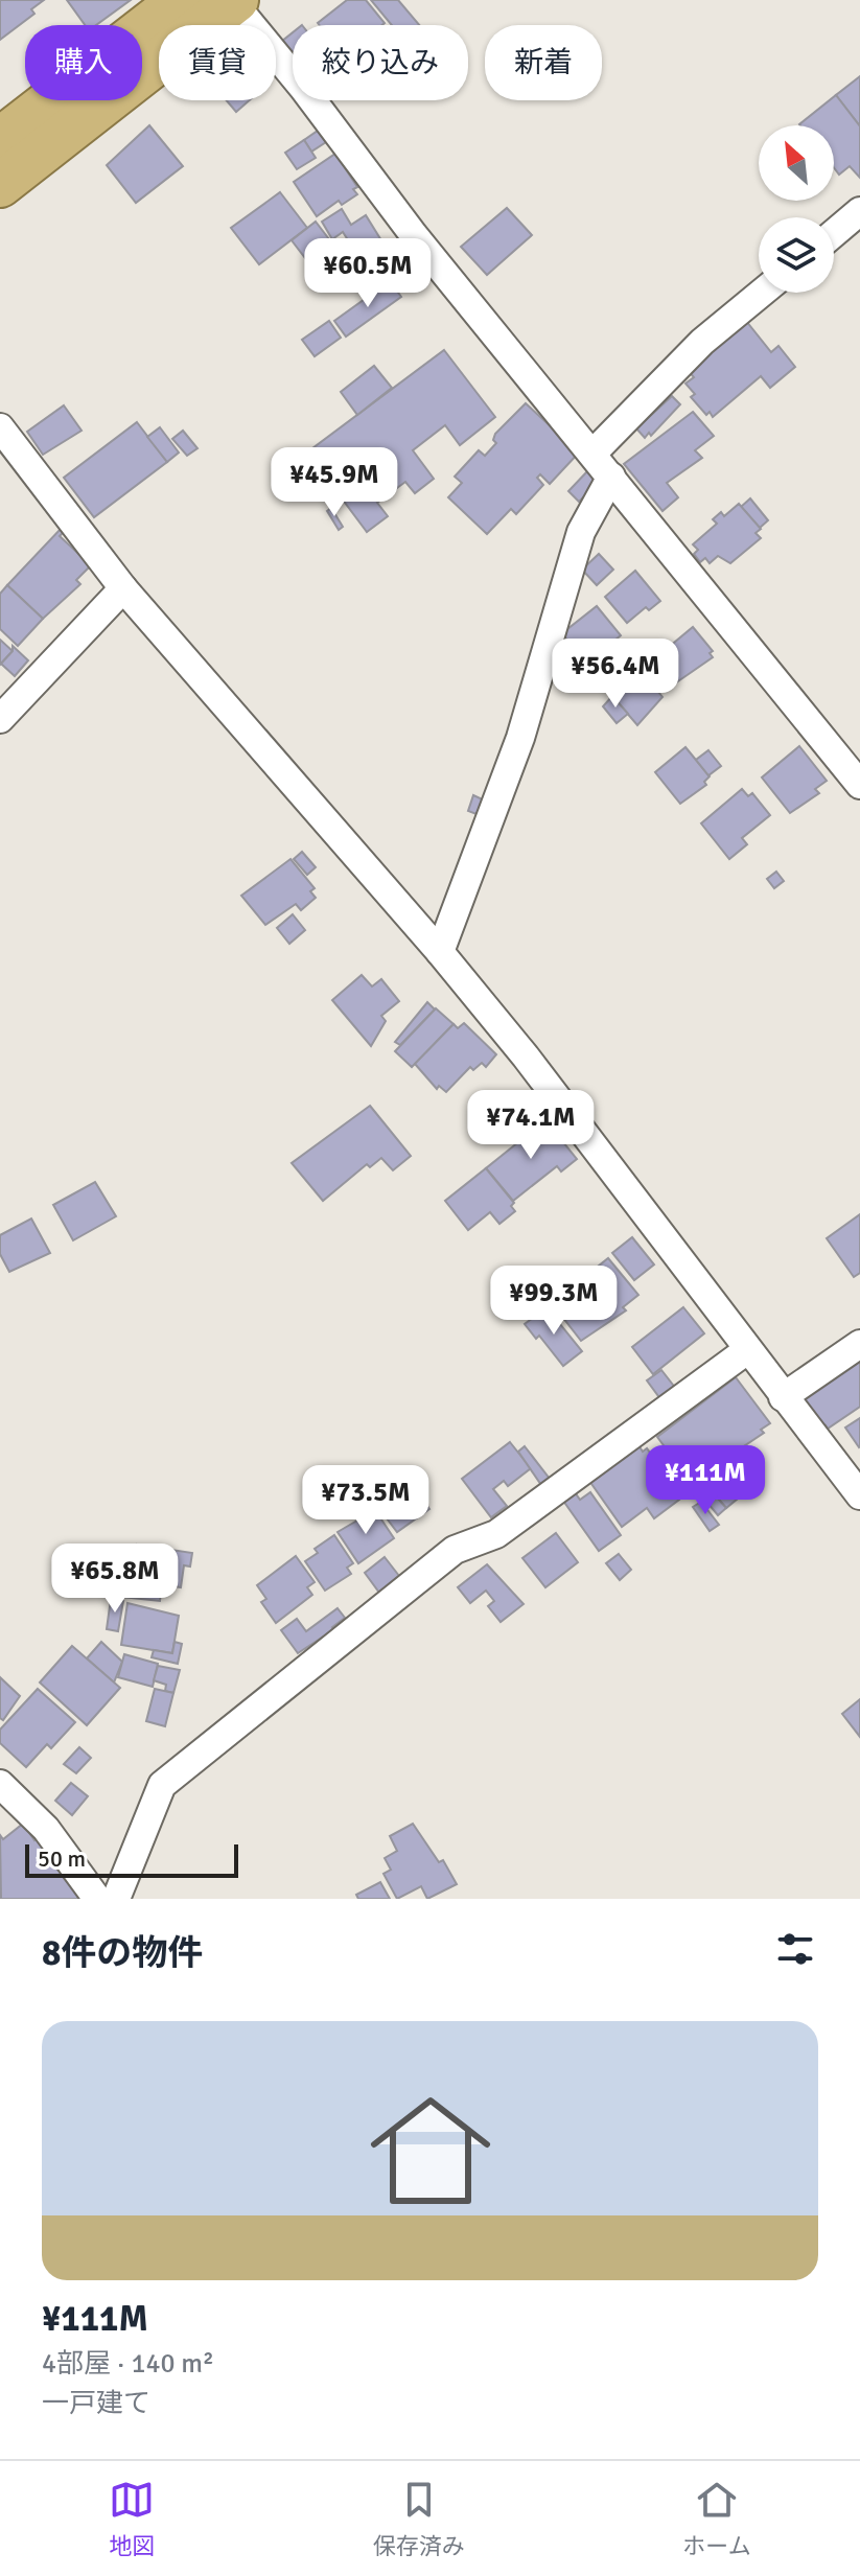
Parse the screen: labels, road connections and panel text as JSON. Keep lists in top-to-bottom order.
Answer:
{
  "scale_bar": "50 m",
  "north": "top left",
  "page": {
    "chip": [
      "購入",
      "賃貸",
      "絞り込み",
      "新着"
    ],
    "price": [
      "¥60.5M",
      "¥45.9M",
      "¥56.4M",
      "¥74.1M",
      "¥99.3M",
      "¥111M",
      "¥73.5M",
      "¥65.8M"
    ],
    "scale": "50 m",
    "heading": "8件の物件",
    "list": [
      {
        "name": "¥111M",
        "note": "4部屋 · 140 m² · 一戸建て"
      }
    ],
    "tabs": ["地図", "保存済み", "ホーム"]
  }
}
